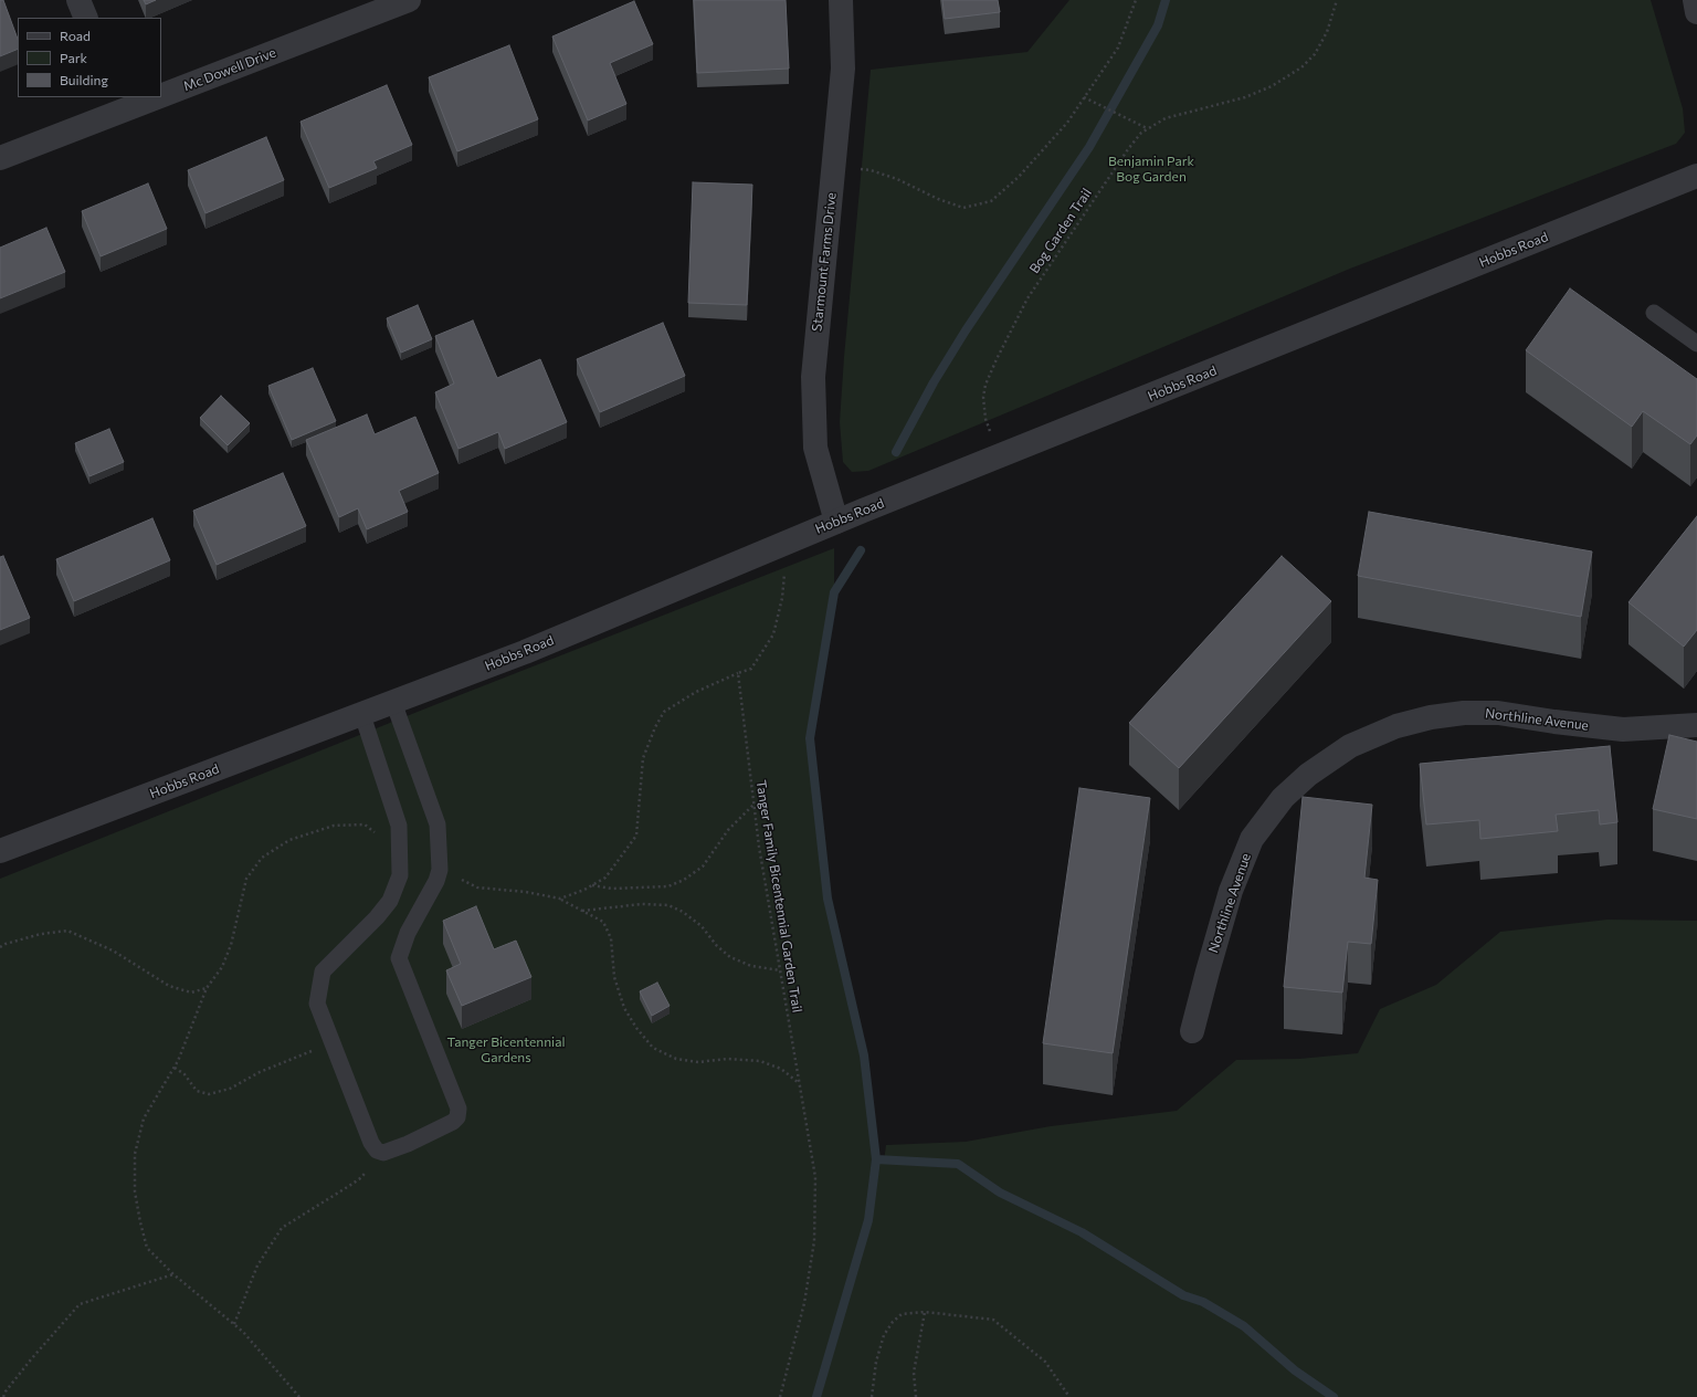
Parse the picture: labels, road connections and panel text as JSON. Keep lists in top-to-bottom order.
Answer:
{
  "streets": {
    "street": [
      "Mc Dowell Drive",
      "Hobbs Road",
      "Starmount Farms Drive",
      "Northline Avenue"
    ],
    "path": ["Bog Garden Trail", "Tanger Family Bicentennial Garden Trail"]
  },
  "crossings": [
    ["Bog Garden Trail", "Hobbs Road"],
    ["Hobbs Road", "Starmount Farms Drive"],
    ["Hobbs Road", "Tanger Family Bicentennial Garden Trail"]
  ],
  "parks": ["Benjamin Park Bog Garden", "Tanger Bicentennial Gardens"],
  "legend": ["Road", "Park", "Building"]
}
